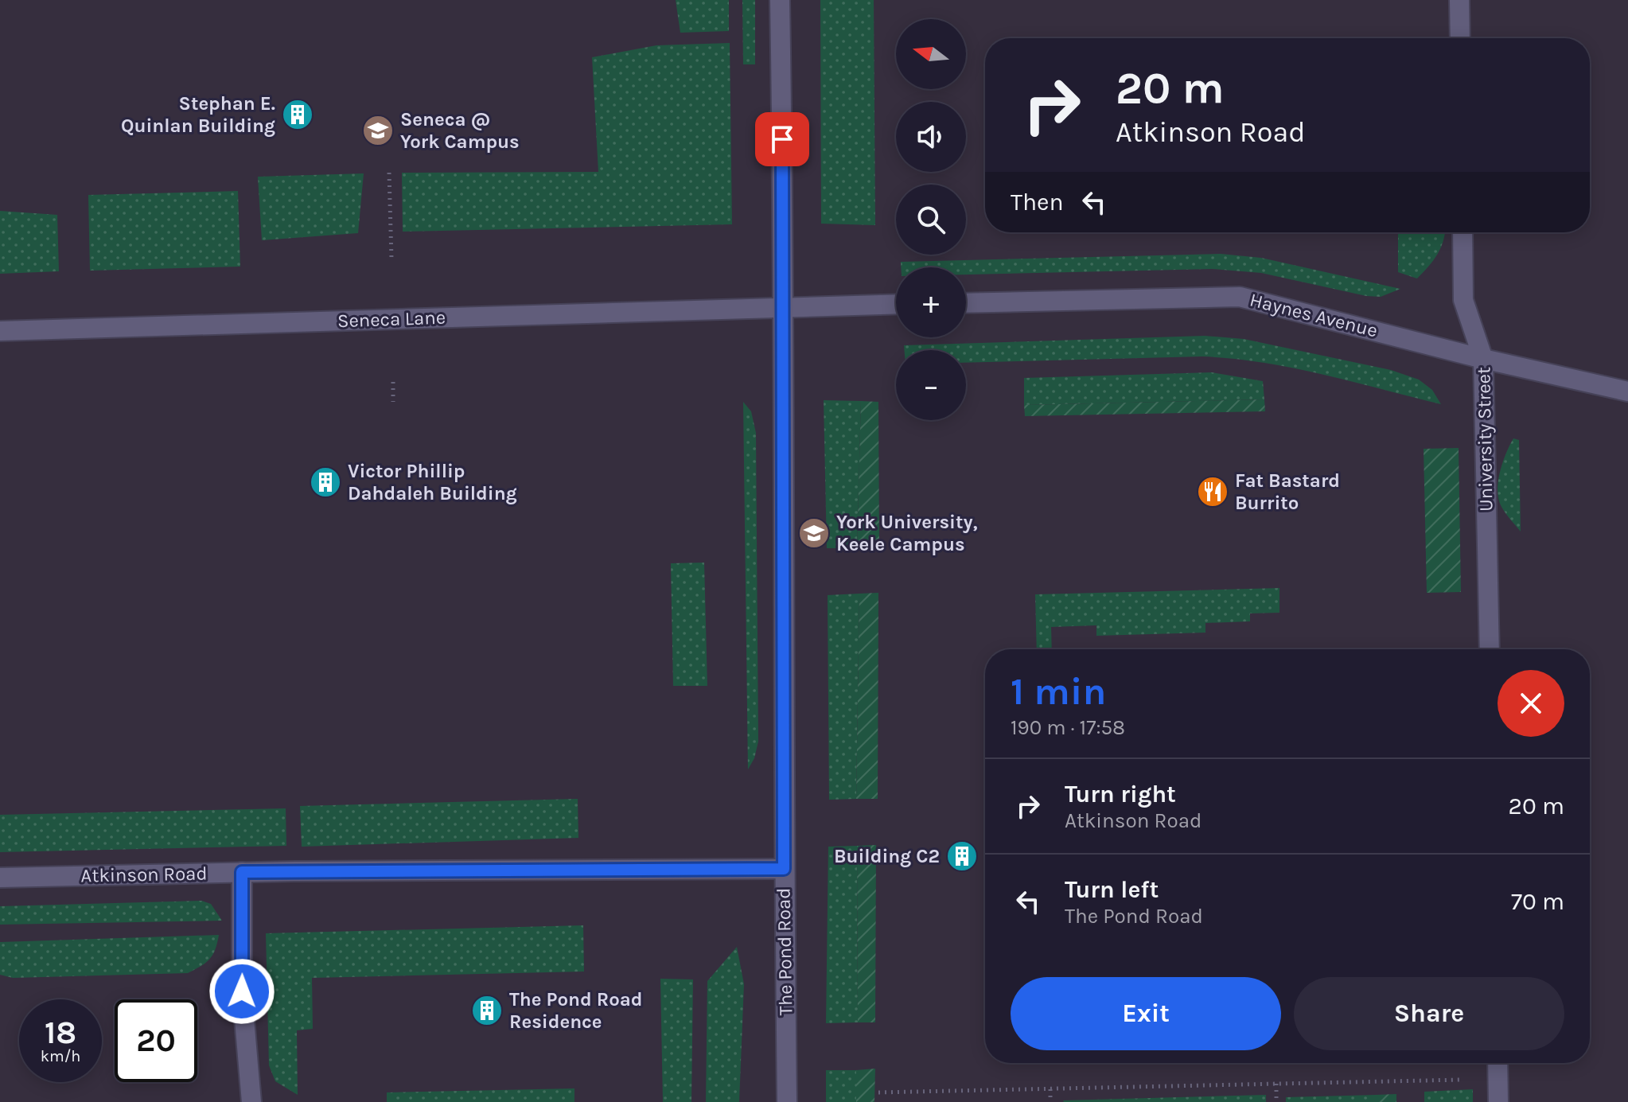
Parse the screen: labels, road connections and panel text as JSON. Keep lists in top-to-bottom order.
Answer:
{
  "streets": {
    "street": [
      "Haynes Avenue",
      "Seneca Lane",
      "University Street",
      "Atkinson Road",
      "The Pond Road"
    ]
  },
  "crossings": [
    ["Haynes Avenue", "University Street"],
    ["Seneca Lane", "The Pond Road"],
    ["Atkinson Road", "The Pond Road"]
  ],
  "places": {
    "building": [
      "Stephan E. Quinlan Building",
      "Victor Phillip Dahdaleh Building",
      "Building C2",
      "The Pond Road Residence"
    ],
    "school or university": ["Seneca @ York Campus", "York University, Keele Campus"],
    "restaurant": ["Fat Bastard Burrito"]
  },
  "north": "left",
  "page": {
    "map_buttons": ["+", "−"],
    "turn": ["20 m", "Atkinson Road"],
    "then": "Then",
    "heading": ["1 min", "190 m · 17:58"],
    "list": [
      {
        "name": "Turn right",
        "note": "Atkinson Road",
        "value": "20 m"
      },
      {
        "name": "Turn left",
        "note": "The Pond Road",
        "value": "70 m"
      }
    ],
    "buttons": ["Exit", "Share"],
    "speed": "18 km/h",
    "limit": "20"
  }
}
